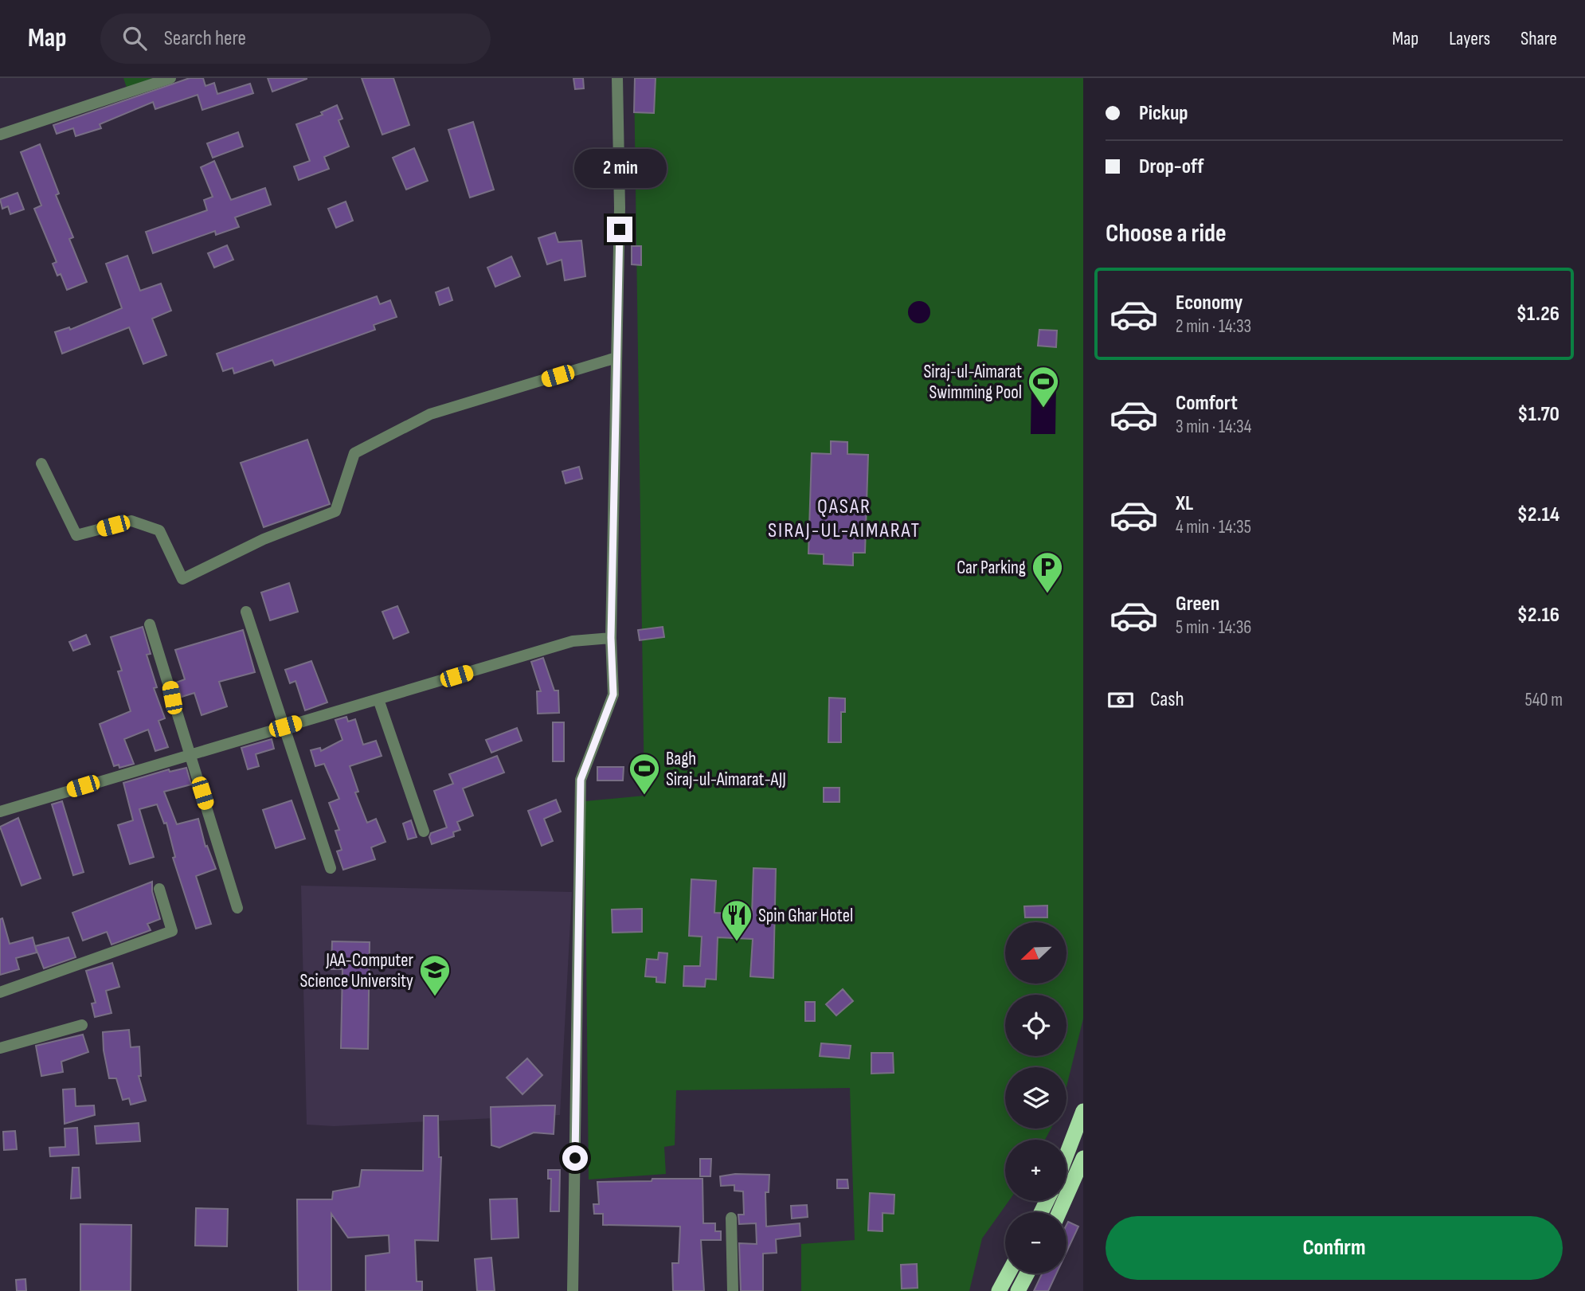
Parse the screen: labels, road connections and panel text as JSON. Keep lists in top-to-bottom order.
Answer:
{
  "districts": ["QASAR SIRAJ-UL-AIMARAT"],
  "places": {
    "sports": ["Siraj-ul-Aimarat Swimming Pool", "Bagh Siraj-ul-Aimarat-AJJ"],
    "parking": ["Car Parking"],
    "restaurant": ["Spin Ghar Hotel"],
    "school or university": ["JAA-Computer Science University"]
  },
  "north": "bottom left",
  "page": {
    "header": "Map",
    "search": "Search here",
    "nav": ["Map", "Layers", "Share"],
    "banner": ["Pickup", "Drop-off"],
    "bubble": "2 min",
    "heading": "Choose a ride",
    "list": [
      {
        "name": "Economy",
        "note": "2 min · 14:33",
        "value": "$1.26"
      },
      {
        "name": "Comfort",
        "note": "3 min · 14:34",
        "value": "$1.70"
      },
      {
        "name": "XL",
        "note": "4 min · 14:35",
        "value": "$2.14"
      },
      {
        "name": "Green",
        "note": "5 min · 14:36",
        "value": "$2.16"
      }
    ],
    "pay": ["Cash", "540 m"],
    "map_buttons": ["+", "−"],
    "buttons": "Confirm"
  }
}
